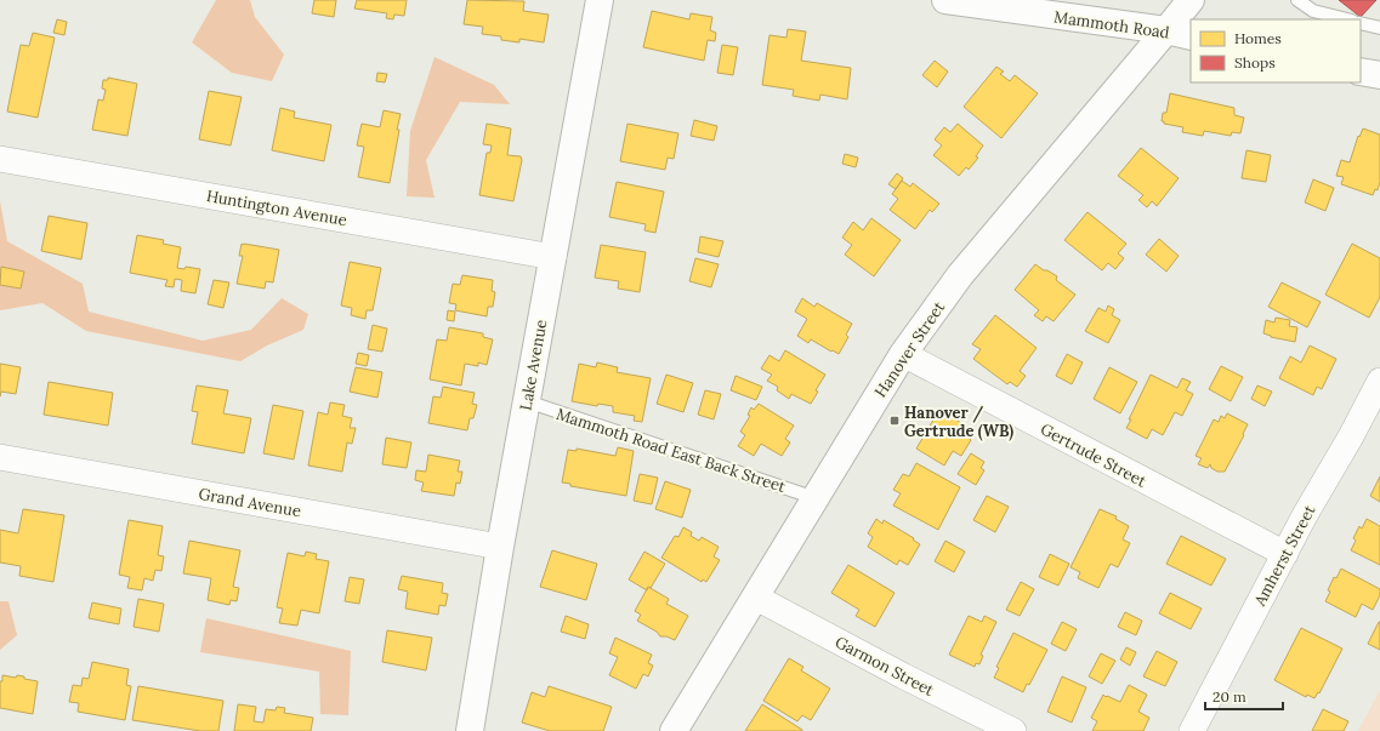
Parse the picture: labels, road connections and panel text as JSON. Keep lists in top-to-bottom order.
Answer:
{
  "streets": {
    "main road": ["Mammoth Road", "Hanover Street", "Lake Avenue"],
    "street": [
      "Huntington Avenue",
      "Gertrude Street",
      "Grand Avenue",
      "Amherst Street",
      "Garmon Street"
    ],
    "lane": ["Mammoth Road East Back Street"]
  },
  "crossings": [
    ["Mammoth Road", "Hanover Street"],
    ["Huntington Avenue", "Lake Avenue"],
    ["Hanover Street", "Mammoth Road East Back Street"],
    ["Hanover Street", "Gertrude Street"],
    ["Hanover Street", "Garmon Street"],
    ["Lake Avenue", "Mammoth Road East Back Street"],
    ["Lake Avenue", "Grand Avenue"],
    ["Gertrude Street", "Amherst Street"]
  ],
  "places": {
    "transit": ["Hanover / Gertrude (WB)"]
  },
  "legend": ["Homes", "Shops"],
  "scale_bar": "20 m"
}
